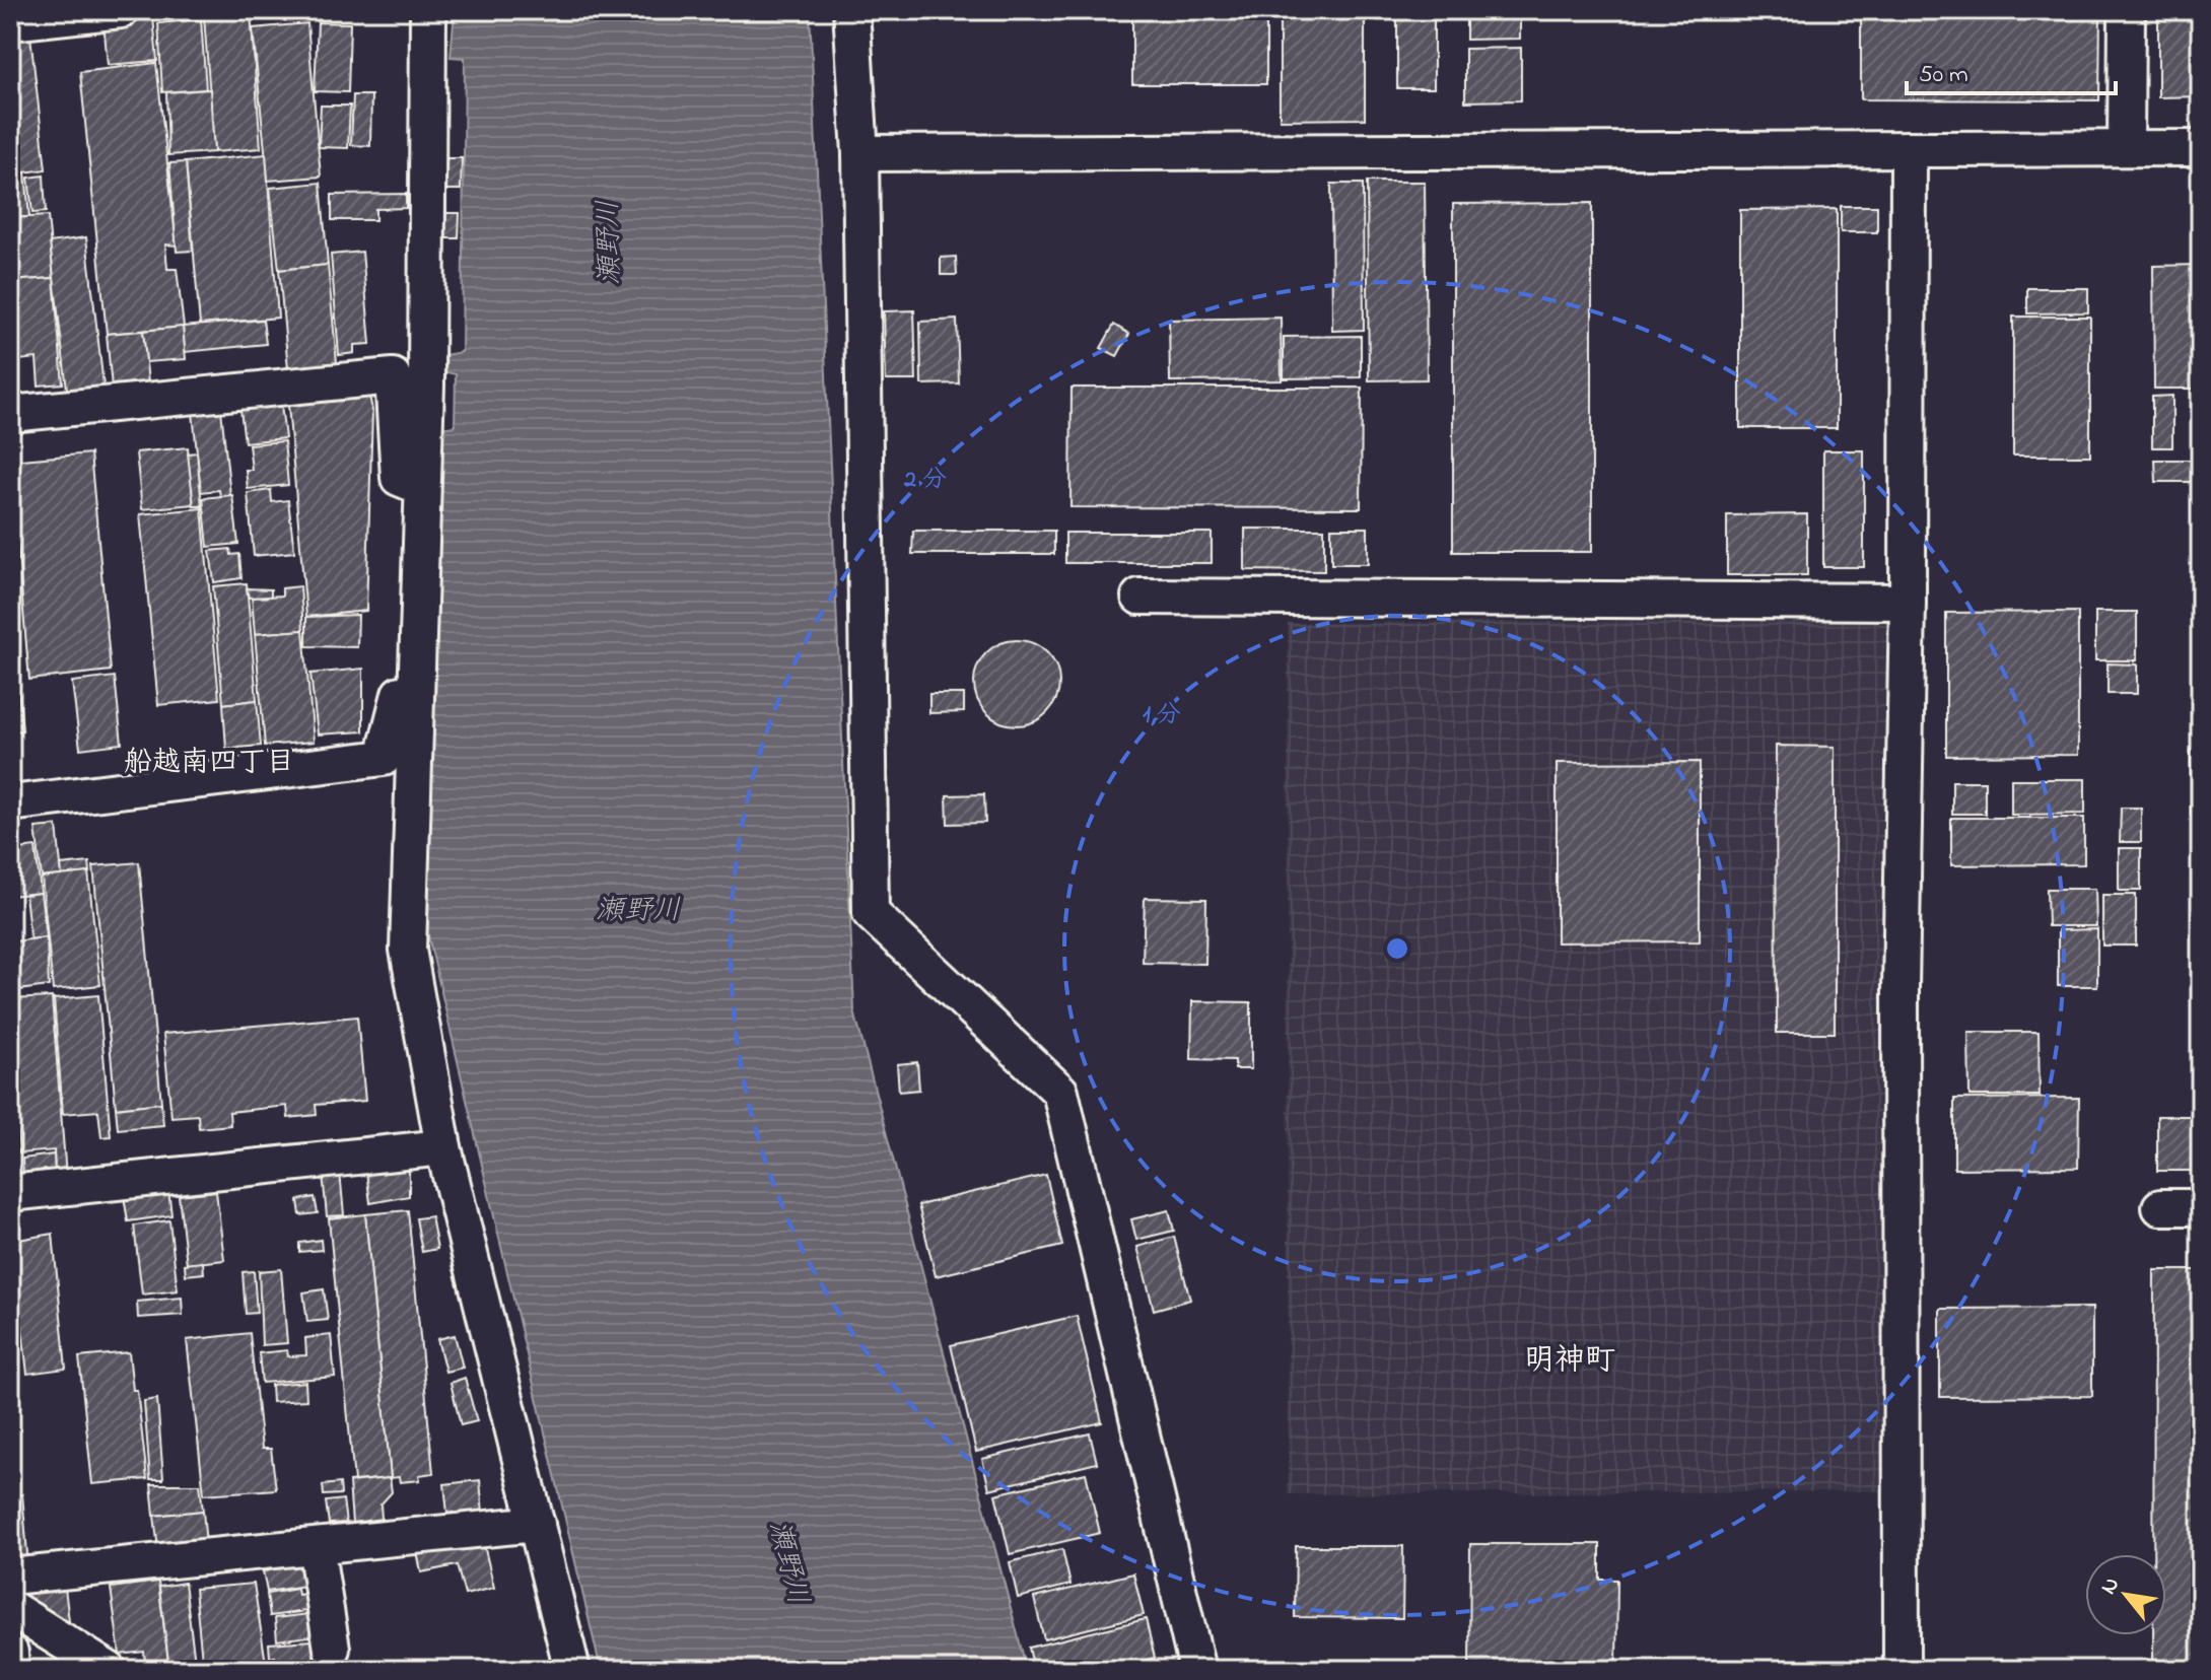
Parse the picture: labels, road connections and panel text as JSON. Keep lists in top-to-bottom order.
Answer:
{
  "districts": ["船越南四丁目", "明神町"],
  "water": ["瀬野川"],
  "scale_bar": "50 m",
  "north": "top left",
  "rings": ["2 分", "1 分"]
}
